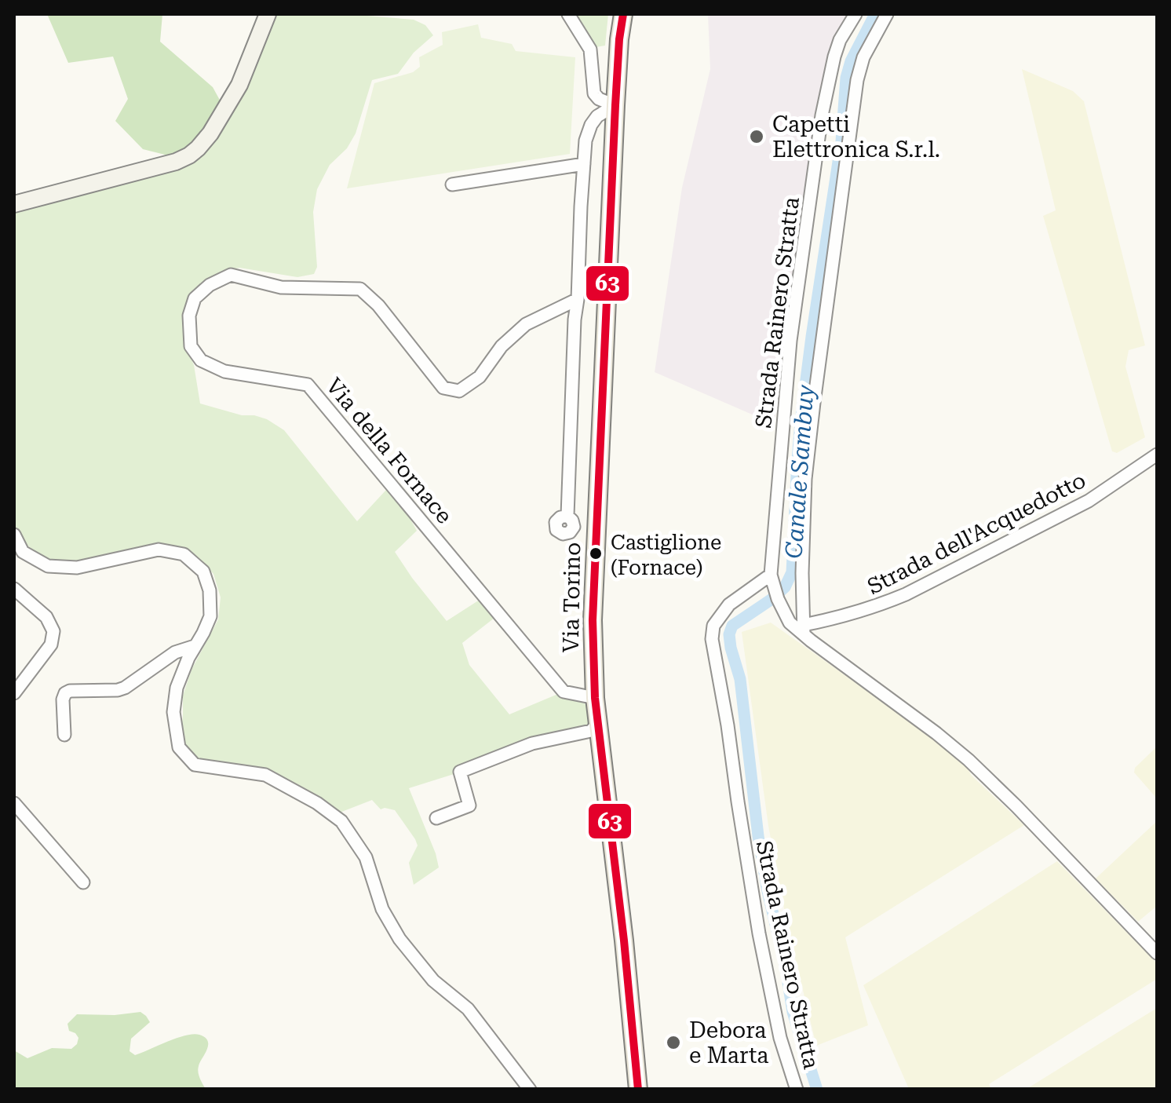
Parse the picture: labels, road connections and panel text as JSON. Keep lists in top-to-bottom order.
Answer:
{
  "streets": {
    "main road": ["Via Torino"],
    "street": ["Strada Rainero Stratta", "Via della Fornace", "Strada dell'Acquedotto"]
  },
  "crossings": [
    ["Strada Rainero Stratta", "Strada dell'Acquedotto"],
    ["Via della Fornace", "Via Torino"]
  ],
  "water": ["Canale Sambuy"],
  "places": ["Capetti Elettronica S.r.l.", "Castiglione (Fornace)", "Debora e Marta"],
  "lines": ["transit line 63"]
}
